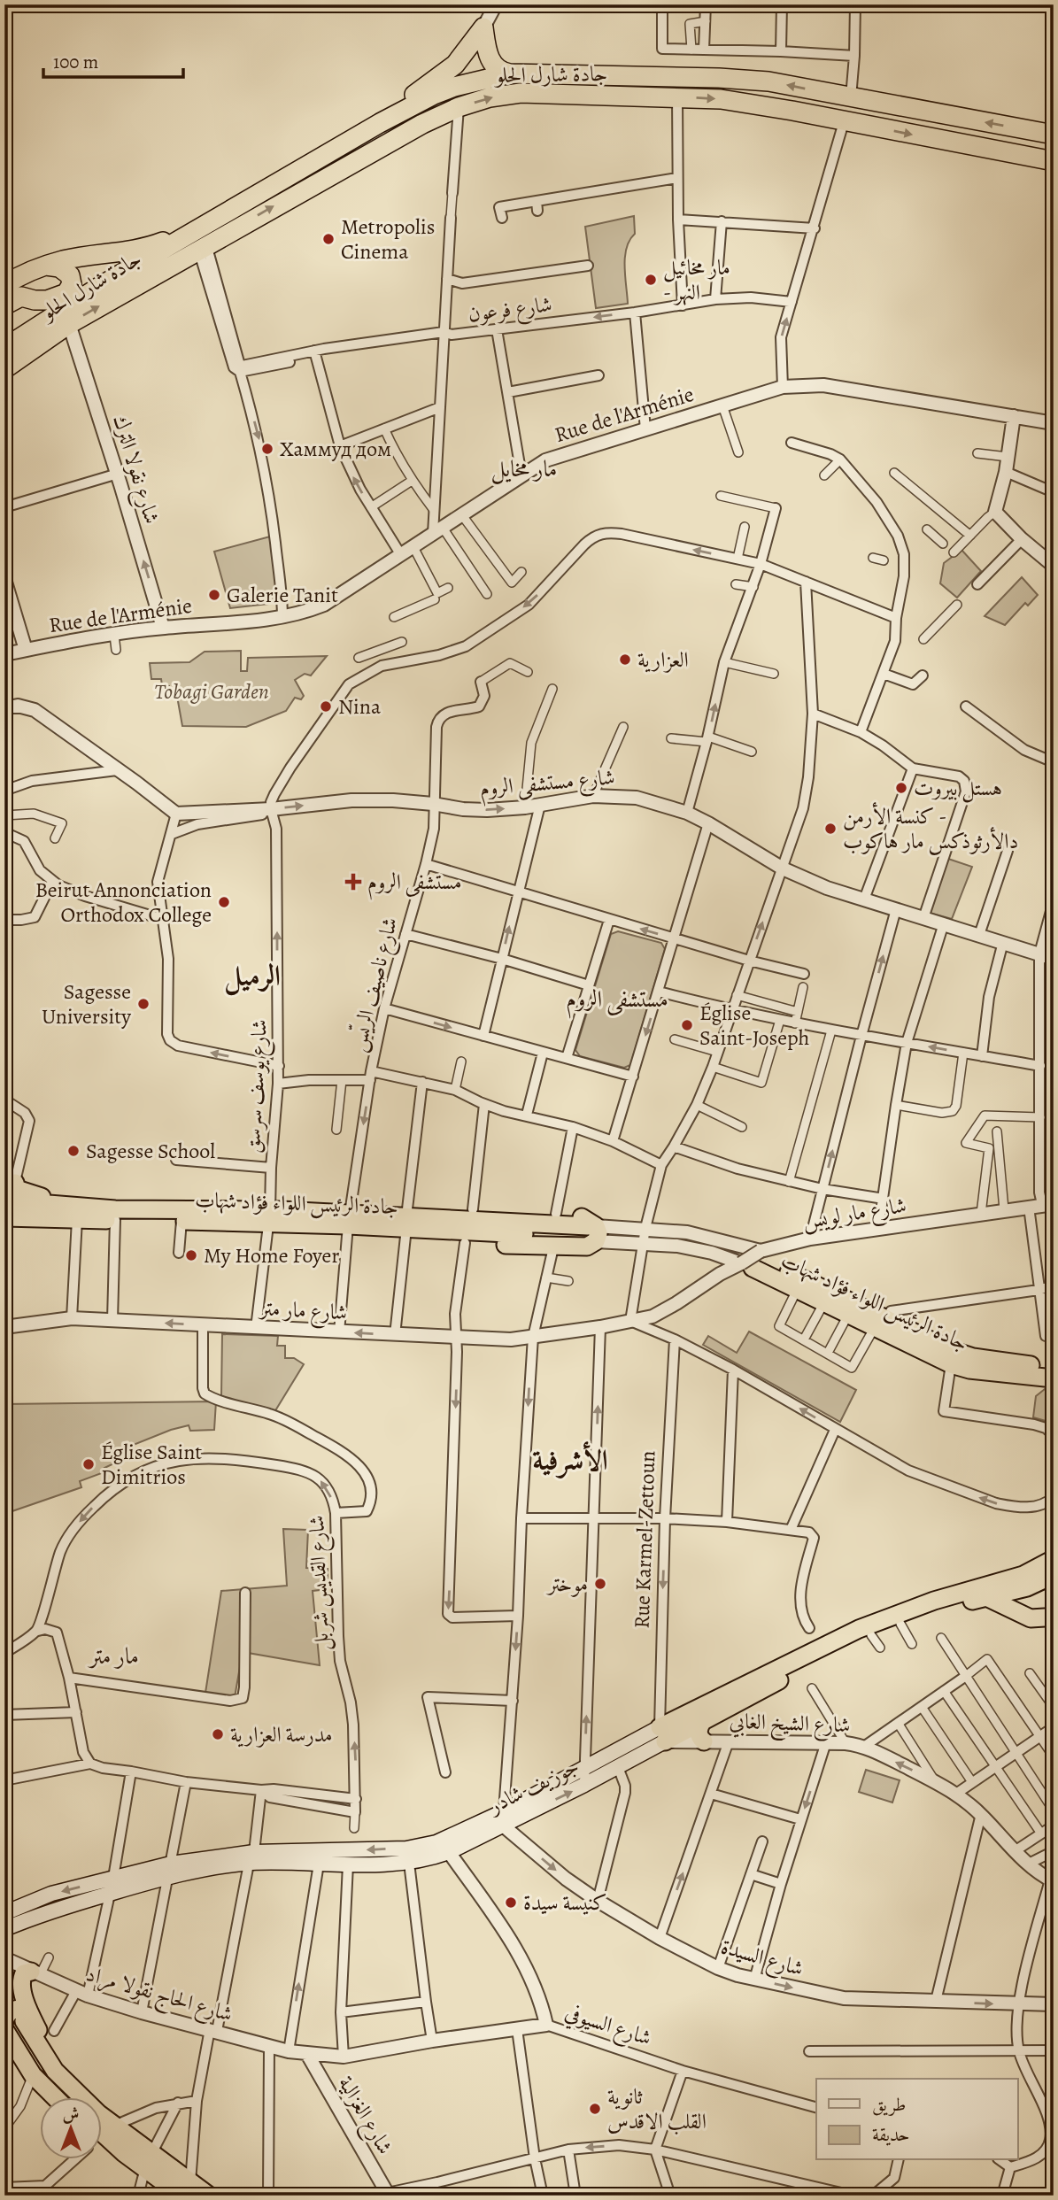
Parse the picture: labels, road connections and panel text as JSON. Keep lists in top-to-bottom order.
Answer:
{
  "streets": {
    "highway": ["جادة شارل الحلو", "جادة الرئيس اللواء فؤاد شهاب", "جوزيف شادر"],
    "street": [
      "شارع فرعون",
      "Rue de l'Arménie",
      "شارع نقولا الترك",
      "شارع مستشفى الروم",
      "شارع ناصيف الريّس",
      "شارع يوسف سرسق",
      "شارع مار لويس",
      "شارع مار متر",
      "Rue Karmel-Zettoun",
      "شارع القديس شربل",
      "شارع الشيخ الغابي",
      "شارع السيدة",
      "شارع الحاج نقولا مراد",
      "شارع السيوفي",
      "شارع الغزالية"
    ]
  },
  "crossings": [
    ["جادة شارل الحلو", "شارع نقولا الترك"],
    ["Rue de l'Arménie", "شارع نقولا الترك"],
    ["شارع مستشفى الروم", "شارع ناصيف الريّس"],
    ["شارع مستشفى الروم", "شارع يوسف سرسق"],
    ["شارع ناصيف الريّس", "جادة الرئيس اللواء فؤاد شهاب"],
    ["شارع ناصيف الريّس", "شارع مار متر"],
    ["شارع يوسف سرسق", "جادة الرئيس اللواء فؤاد شهاب"],
    ["شارع يوسف سرسق", "شارع مار متر"],
    ["جادة الرئيس اللواء فؤاد شهاب", "شارع مار لويس"],
    ["شارع مار لويس", "شارع مار متر"],
    ["Rue Karmel-Zettoun", "شارع الشيخ الغابي"],
    ["Rue Karmel-Zettoun", "جوزيف شادر"],
    ["شارع الشيخ الغابي", "جوزيف شادر"],
    ["جوزيف شادر", "شارع السيدة"],
    ["شارع الحاج نقولا مراد", "شارع السيوفي"],
    ["شارع الحاج نقولا مراد", "شارع الغزالية"],
    ["شارع السيوفي", "شارع الغزالية"]
  ],
  "one_way": ["شارع نقولا الترك", "شارع يوسف سرسق"],
  "districts": [
    "مار مخايل",
    "الرميل",
    "مستشفى الروم",
    "الأشرفية",
    "مار متر"
  ],
  "parks": ["Tobagi Garden"],
  "places": {
    "other": [
      "Metropolis Cinema",
      "مار مخائيل - النهر",
      "Хаммуд дом",
      "Galerie Tanit",
      "العزارية",
      "Nina",
      "هستل بيروت",
      "كنسة الأرمن - دالأرثوذكس مار هاكوب",
      "Beirut Annonciation Orthodox College",
      "Sagesse University",
      "Église Saint-Joseph",
      "Sagesse School",
      "My Home Foyer",
      "Église Saint Dimitrios",
      "موختر",
      "مدرسة العزارية",
      "كنيسة سيدة",
      "ثانوية القلب الاقدس"
    ],
    "health": ["مستشفى الروم"]
  },
  "legend": ["طريق", "حديقة"],
  "scale_bar": "100 m",
  "north": "top"
}
